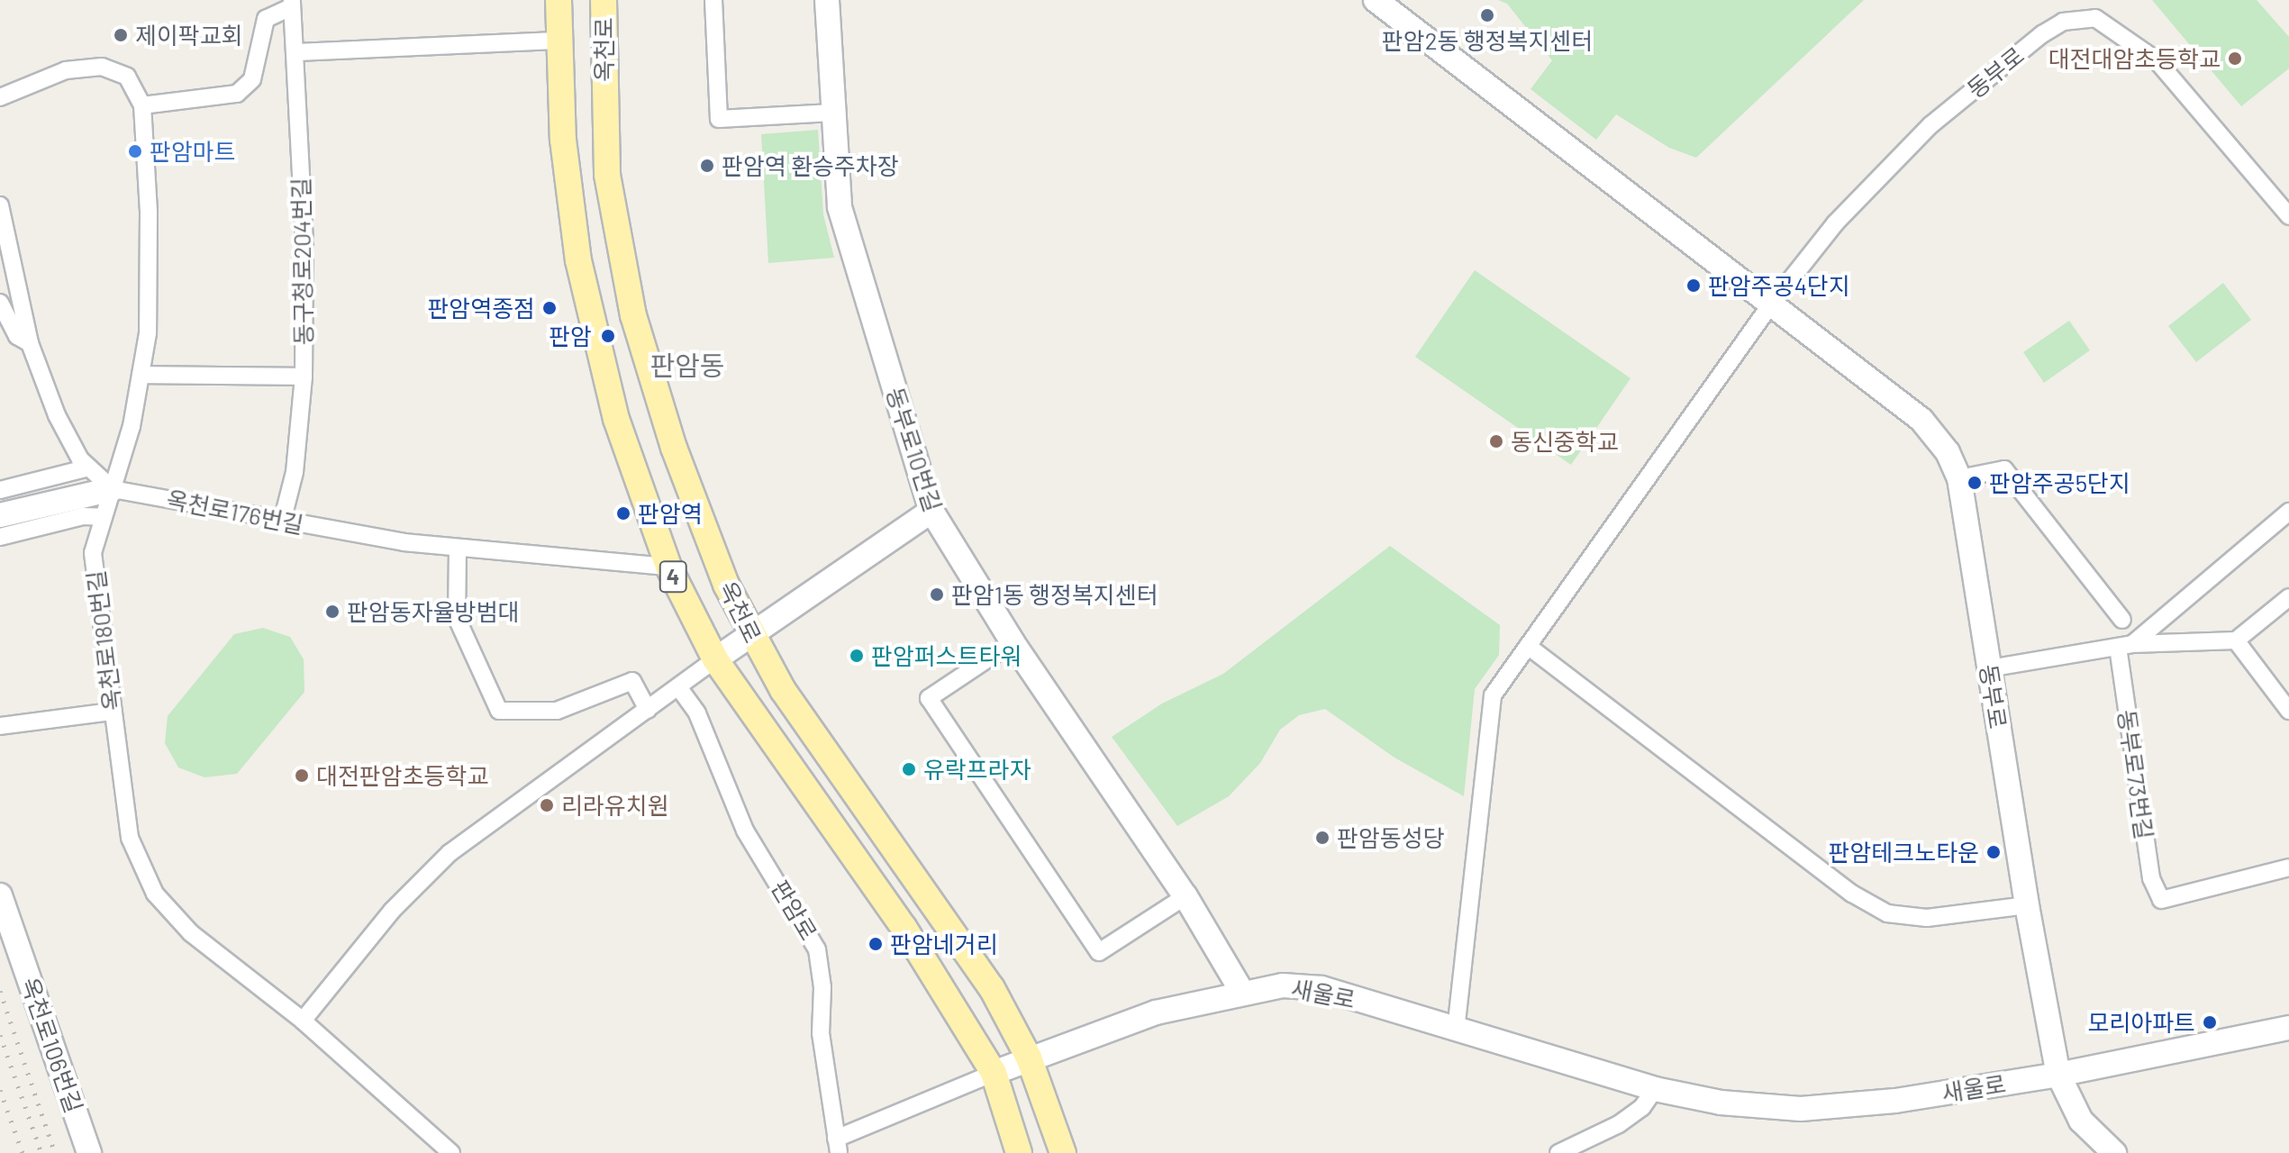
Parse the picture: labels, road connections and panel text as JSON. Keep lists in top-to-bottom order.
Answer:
{
  "streets": {
    "main road": [
      "옥천로",
      "동부로",
      "동부로10번길",
      "4",
      "새울로",
      "옥천로106번길"
    ],
    "street": [
      "동구청로204번길",
      "옥천로176번길",
      "옥천로180번길",
      "동부로73번길",
      "판암로"
    ]
  },
  "crossings": [
    ["옥천로", "동구청로204번길"],
    ["옥천로", "옥천로176번길"],
    ["옥천로", "새울로"],
    ["동부로", "새울로"],
    ["동구청로204번길", "옥천로176번길"],
    ["동부로10번길", "새울로"],
    ["옥천로176번길", "옥천로180번길"]
  ],
  "districts": ["판암동"],
  "places": [
    "판암2동 행정복지센터",
    "제이팍교회",
    "대전대암초등학교",
    "판암마트",
    "판암역 환승주차장",
    "판암주공4단지",
    "판암역종점",
    "판암",
    "동신중학교",
    "판암주공5단지",
    "판암역",
    "판암1동 행정복지센터",
    "판암동자율방범대",
    "판암퍼스트타워",
    "유락프라자",
    "대전판암초등학교",
    "리라유치원",
    "판암동성당",
    "판암테크노타운",
    "판암네거리",
    "모리아파트"
  ]
}
